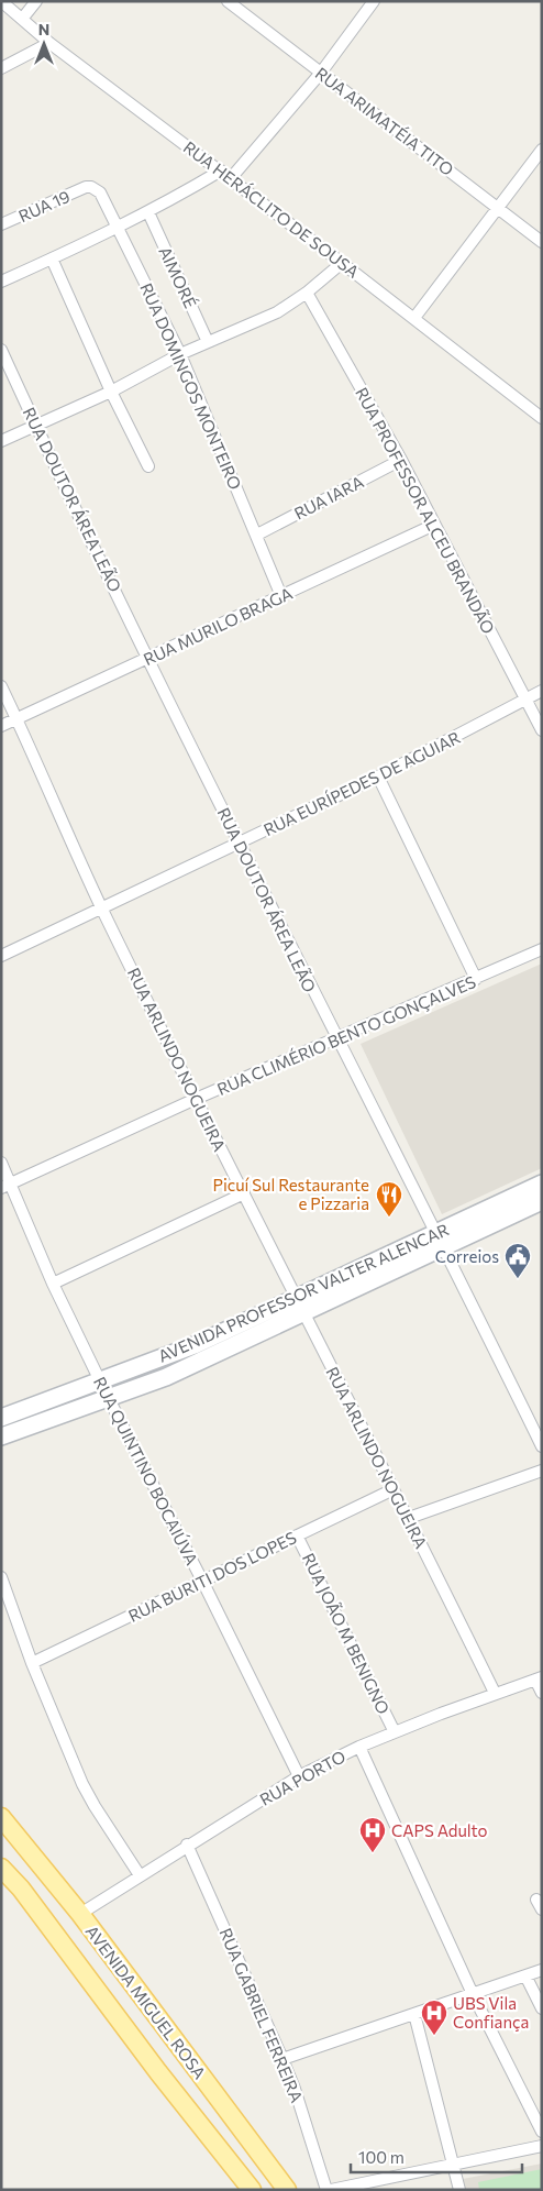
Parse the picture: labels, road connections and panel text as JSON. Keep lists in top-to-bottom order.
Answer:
{
  "streets": {
    "main road": ["AVENIDA PROFESSOR VALTER ALENCAR", "AVENIDA MIGUEL ROSA"],
    "street": [
      "RUA ARIMATÉIA TITO",
      "RUA 19",
      "RUA HERÁCLITO DE SOUSA",
      "AIMORÉ",
      "RUA DOMINGOS MONTEIRO",
      "RUA IARA",
      "RUA DOUTOR ÁREA LEÃO",
      "RUA PROFESSOR ALCEU BRANDÃO",
      "RUA MURILO BRAGA",
      "RUA EURÍPEDES DE AGUIAR",
      "RUA CLIMÉRIO BENTO GONÇALVES",
      "RUA ARLINDO NOGUEIRA",
      "RUA QUINTINO BOCAIÚVA",
      "RUA BURITI DOS LOPES",
      "RUA JOÃO M BENIGNO",
      "RUA PORTO",
      "RUA GABRIEL FERREIRA"
    ]
  },
  "crossings": [
    ["RUA 19", "RUA DOMINGOS MONTEIRO"],
    ["RUA DOMINGOS MONTEIRO", "RUA IARA"],
    ["RUA DOMINGOS MONTEIRO", "RUA MURILO BRAGA"],
    ["RUA IARA", "RUA PROFESSOR ALCEU BRANDÃO"],
    ["RUA DOUTOR ÁREA LEÃO", "RUA MURILO BRAGA"],
    ["RUA DOUTOR ÁREA LEÃO", "RUA EURÍPEDES DE AGUIAR"],
    ["RUA DOUTOR ÁREA LEÃO", "RUA CLIMÉRIO BENTO GONÇALVES"],
    ["RUA DOUTOR ÁREA LEÃO", "AVENIDA PROFESSOR VALTER ALENCAR"],
    ["RUA PROFESSOR ALCEU BRANDÃO", "RUA MURILO BRAGA"],
    ["RUA PROFESSOR ALCEU BRANDÃO", "RUA EURÍPEDES DE AGUIAR"],
    ["RUA MURILO BRAGA", "RUA ARLINDO NOGUEIRA"],
    ["RUA EURÍPEDES DE AGUIAR", "RUA ARLINDO NOGUEIRA"],
    ["RUA CLIMÉRIO BENTO GONÇALVES", "RUA ARLINDO NOGUEIRA"],
    ["RUA CLIMÉRIO BENTO GONÇALVES", "RUA QUINTINO BOCAIÚVA"],
    ["RUA ARLINDO NOGUEIRA", "AVENIDA PROFESSOR VALTER ALENCAR"],
    ["RUA ARLINDO NOGUEIRA", "RUA BURITI DOS LOPES"],
    ["RUA ARLINDO NOGUEIRA", "RUA PORTO"],
    ["AVENIDA PROFESSOR VALTER ALENCAR", "RUA QUINTINO BOCAIÚVA"],
    ["RUA QUINTINO BOCAIÚVA", "RUA BURITI DOS LOPES"],
    ["RUA QUINTINO BOCAIÚVA", "RUA PORTO"],
    ["RUA BURITI DOS LOPES", "RUA JOÃO M BENIGNO"],
    ["RUA JOÃO M BENIGNO", "RUA PORTO"],
    ["RUA PORTO", "AVENIDA MIGUEL ROSA"],
    ["RUA PORTO", "RUA GABRIEL FERREIRA"]
  ],
  "places": {
    "restaurant": ["Picuí Sul Restaurante e Pizzaria"],
    "public building": ["Correios"],
    "hospital": ["CAPS Adulto", "UBS Vila Confiança"]
  },
  "scale_bar": "100 m",
  "north": "top"
}
